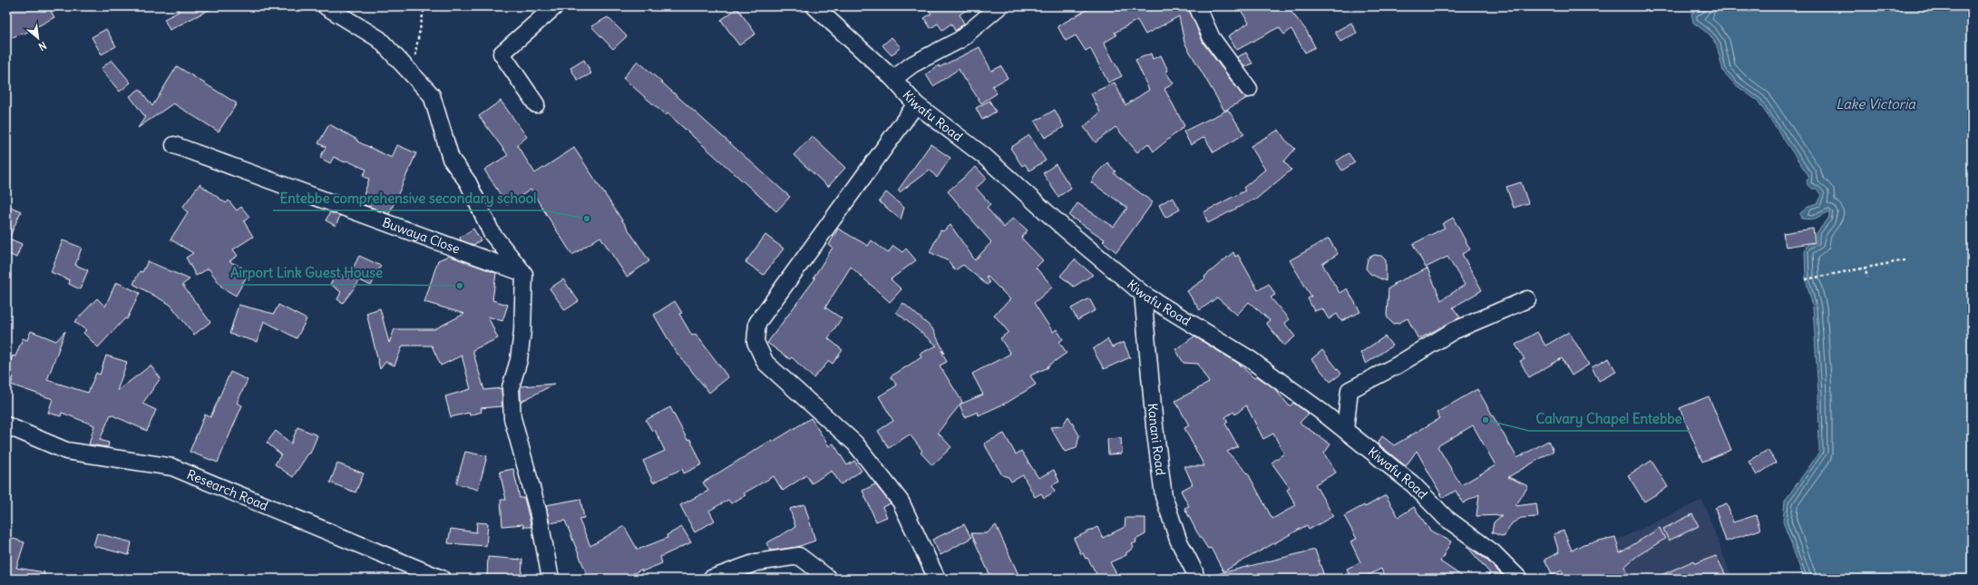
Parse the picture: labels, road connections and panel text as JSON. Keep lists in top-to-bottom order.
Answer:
{
  "streets": {
    "street": [
      "Kiwafu Road",
      "Buwaya Close",
      "Kanani Road",
      "Research Road"
    ]
  },
  "crossings": [
    ["Kiwafu Road", "Kanani Road"]
  ],
  "water": ["Lake Victoria"],
  "places": ["Entebbe comprehensive secondary school", "Airport Link Guest House", "Calvary Chapel Entebbe"],
  "north": "bottom right"
}
